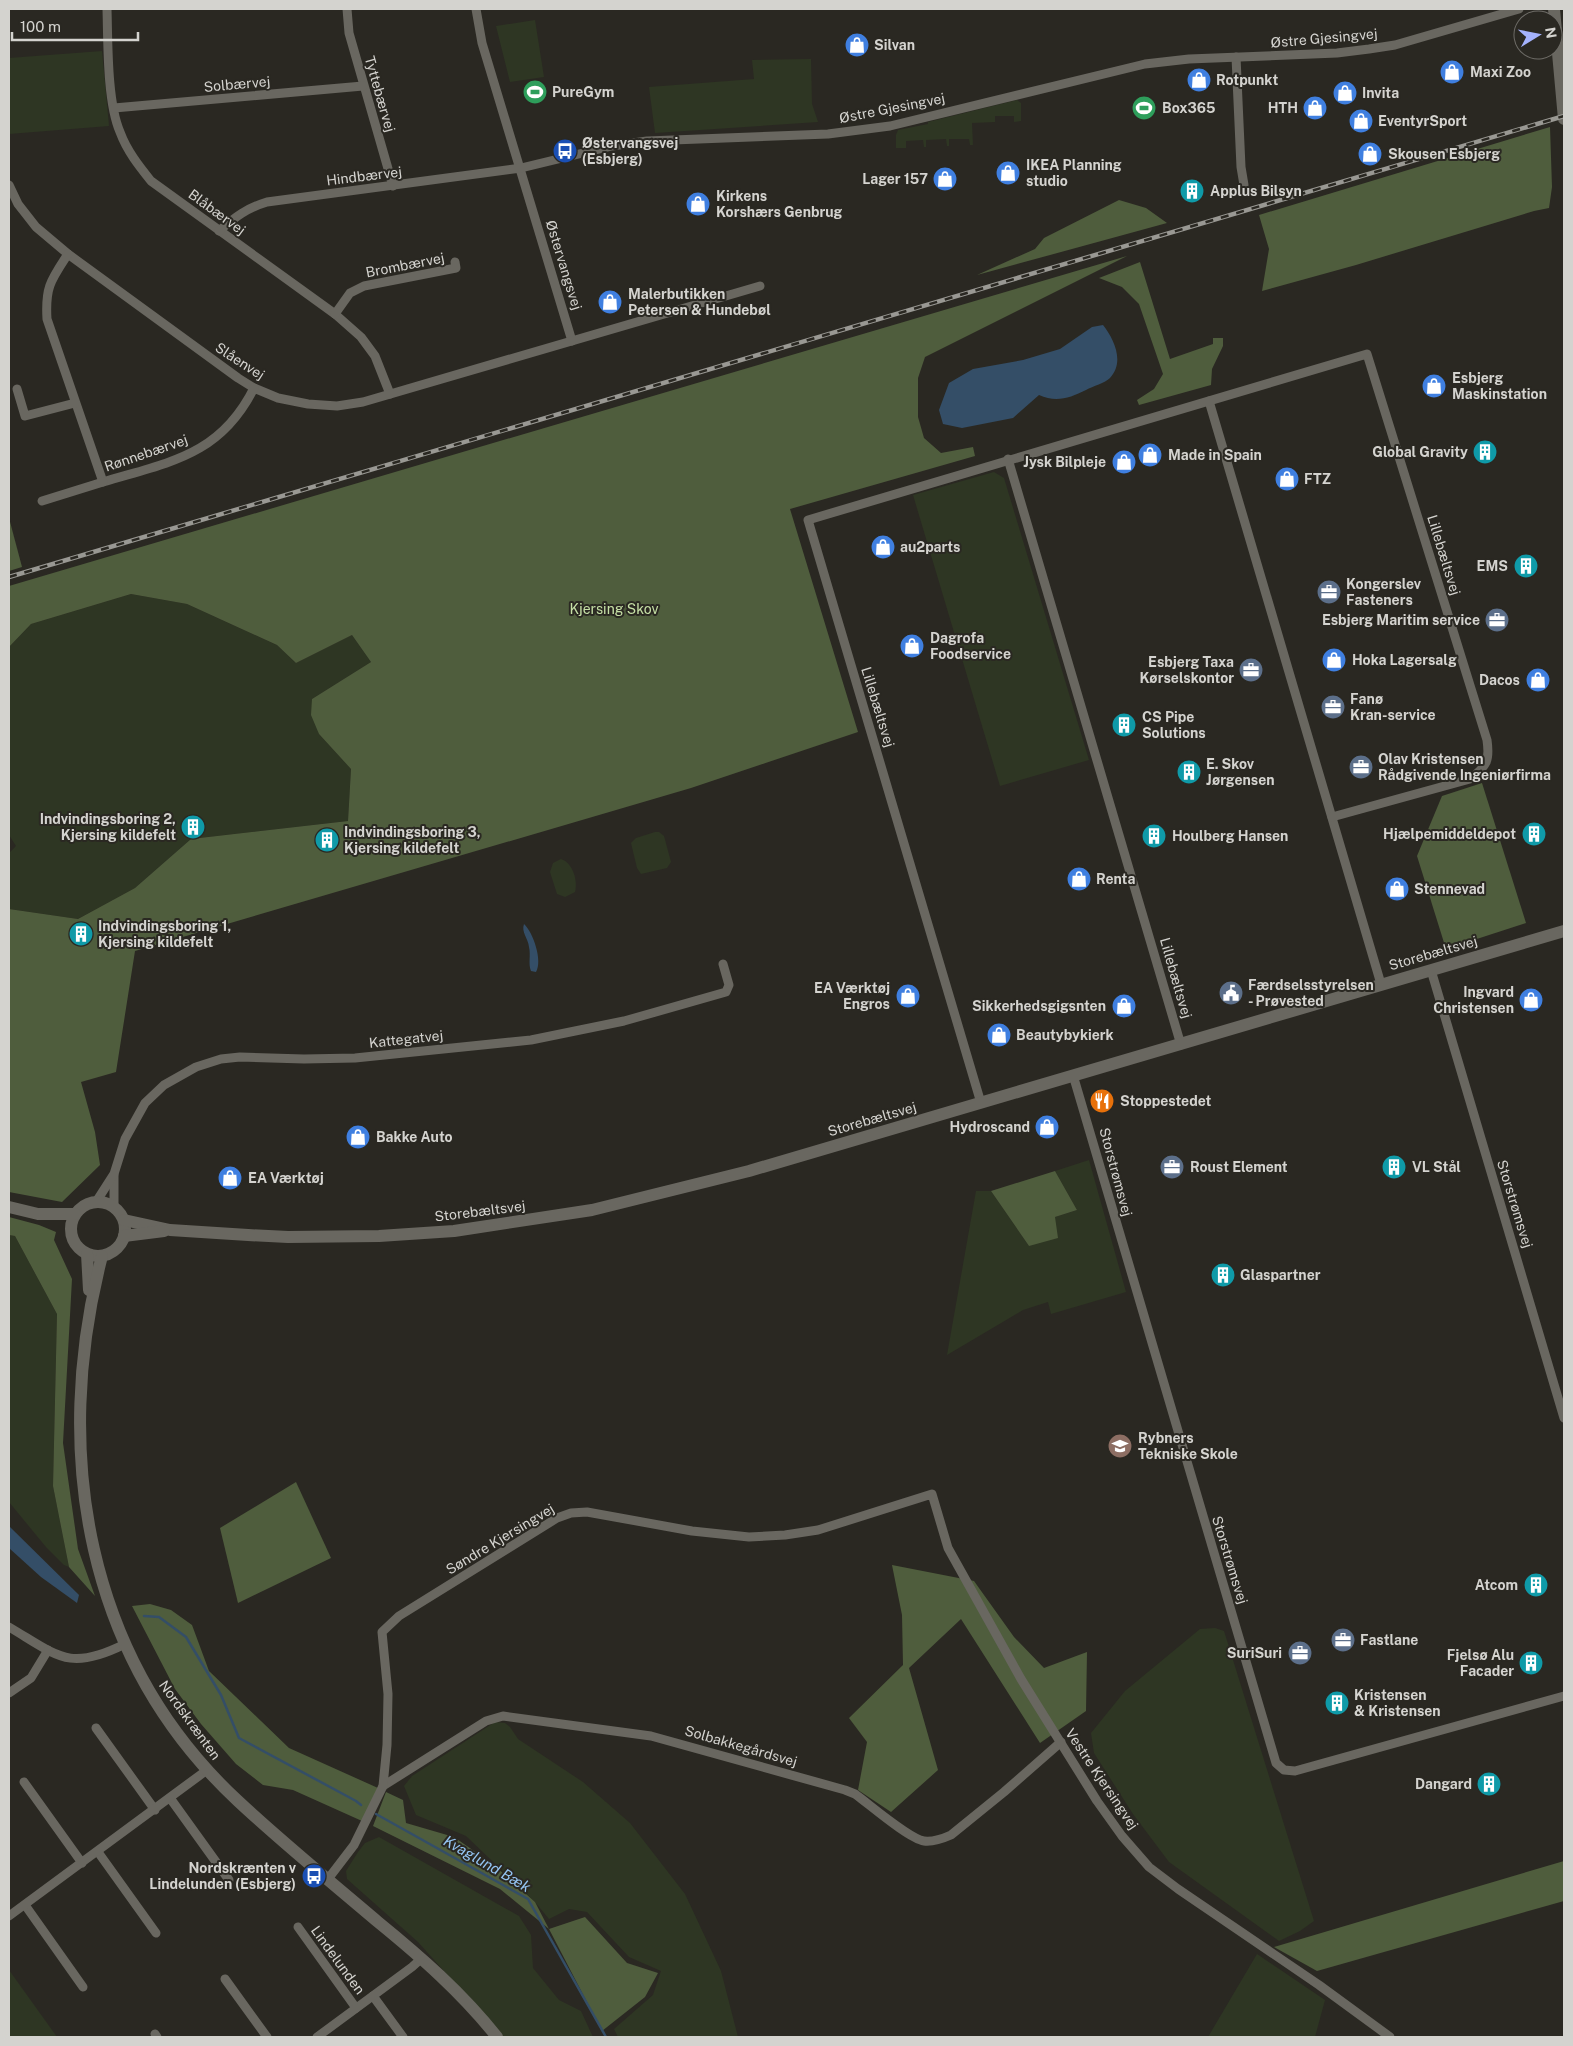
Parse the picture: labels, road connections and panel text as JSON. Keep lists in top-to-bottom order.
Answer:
{
  "streets": {
    "street": [
      "Østre Gjesingvej",
      "Solbærvej",
      "Tyttebærvej",
      "Hindbærvej",
      "Blåbærvej",
      "Brombærvej",
      "Østervangsvej",
      "Slåenvej",
      "Rønnebærvej",
      "Lillebæltsvej",
      "Storebæltsvej",
      "Kattegatvej",
      "Storstrømsvej",
      "Søndre Kjersingvej",
      "Nordskrænten",
      "Solbakkegårdsvej",
      "Vestre Kjersingvej",
      "Lindelunden"
    ]
  },
  "crossings": [
    ["Østre Gjesingvej", "Hindbærvej"],
    ["Østre Gjesingvej", "Østervangsvej"],
    ["Solbærvej", "Tyttebærvej"],
    ["Solbærvej", "Blåbærvej"],
    ["Tyttebærvej", "Hindbærvej"],
    ["Hindbærvej", "Blåbærvej"],
    ["Hindbærvej", "Østervangsvej"],
    ["Blåbærvej", "Brombærvej"],
    ["Blåbærvej", "Slåenvej"],
    ["Østervangsvej", "Slåenvej"],
    ["Slåenvej", "Rønnebærvej"],
    ["Lillebæltsvej", "Storebæltsvej"],
    ["Storebæltsvej", "Kattegatvej"],
    ["Storebæltsvej", "Storstrømsvej"],
    ["Storebæltsvej", "Nordskrænten"],
    ["Kattegatvej", "Nordskrænten"],
    ["Søndre Kjersingvej", "Nordskrænten"],
    ["Søndre Kjersingvej", "Solbakkegårdsvej"],
    ["Søndre Kjersingvej", "Vestre Kjersingvej"],
    ["Nordskrænten", "Lindelunden"],
    ["Solbakkegårdsvej", "Vestre Kjersingvej"]
  ],
  "water": ["Kvaglund Bæk"],
  "parks": ["Kjersing Skov"],
  "places": {
    "shop": [
      "Silvan",
      "Maxi Zoo",
      "Rotpunkt",
      "Invita",
      "HTH",
      "EventyrSport",
      "Skousen Esbjerg",
      "IKEA Planning studio",
      "Lager 157",
      "Kirkens Korshærs Genbrug",
      "Malerbutikken Petersen & Hundebøl",
      "Esbjerg Maskinstation",
      "Made in Spain",
      "Jysk Bilpleje",
      "FTZ",
      "au2parts",
      "Dagrofa Foodservice",
      "Hoka Lagersalg",
      "Dacos",
      "Renta",
      "Stennevad",
      "EA Værktøj Engros",
      "Ingvard Christensen",
      "Sikkerhedsgigsnten",
      "Beautybykierk",
      "Hydroscand",
      "Bakke Auto",
      "EA Værktøj"
    ],
    "sports": ["PureGym", "Box365"],
    "bus stop": ["Østervangsvej (Esbjerg)", "Nordskrænten v Lindelunden (Esbjerg)"],
    "building": [
      "Applus Bilsyn",
      "Global Gravity",
      "EMS",
      "CS Pipe Solutions",
      "E. Skov Jørgensen",
      "Indvindingsboring 2, Kjersing kildefelt",
      "Hjælpemiddeldepot",
      "Houlberg Hansen",
      "Indvindingsboring 3, Kjersing kildefelt",
      "Indvindingsboring 1, Kjersing kildefelt",
      "VL Stål",
      "Glaspartner",
      "Atcom",
      "Fjelsø Alu Facader",
      "Kristensen & Kristensen",
      "Dangard"
    ],
    "office": [
      "Kongerslev Fasteners",
      "Esbjerg Maritim service",
      "Esbjerg Taxa Kørselskontor",
      "Fanø Kran-service",
      "Olav Kristensen Rådgivende Ingeniørfirma",
      "Roust Element",
      "Fastlane",
      "SuriSuri"
    ],
    "public building": ["Færdselsstyrelsen - Prøvested"],
    "restaurant": ["Stoppestedet"],
    "school or university": ["Rybners Tekniske Skole"]
  },
  "scale_bar": "100 m",
  "north": "right"
}
